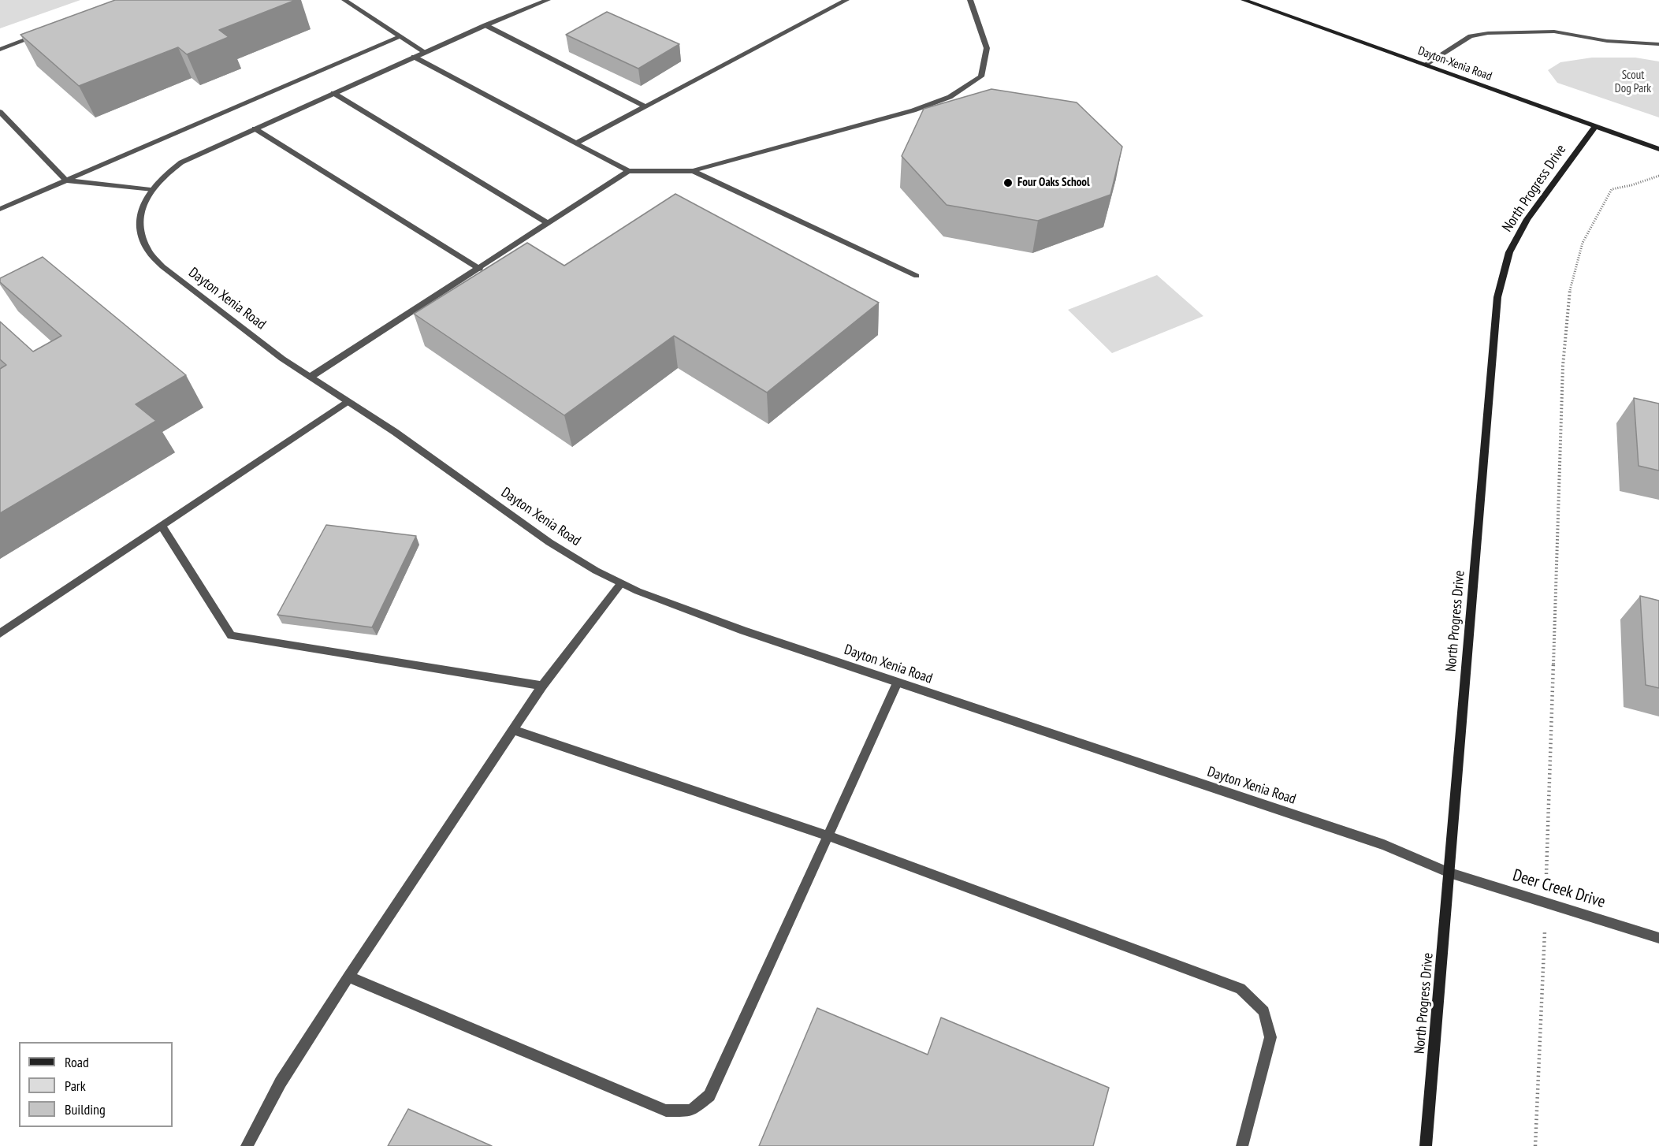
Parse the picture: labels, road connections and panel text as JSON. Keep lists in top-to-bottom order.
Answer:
{
  "streets": {
    "street": [
      "Dayton-Xenia Road",
      "North Progress Drive",
      "Dayton Xenia Road",
      "Deer Creek Drive"
    ]
  },
  "crossings": [
    ["Dayton-Xenia Road", "North Progress Drive"],
    ["North Progress Drive", "Dayton Xenia Road"],
    ["North Progress Drive", "Deer Creek Drive"],
    ["Dayton Xenia Road", "Deer Creek Drive"]
  ],
  "parks": ["Scout Dog Park"],
  "places": ["Four Oaks School"],
  "legend": ["Road", "Park", "Building"]
}
